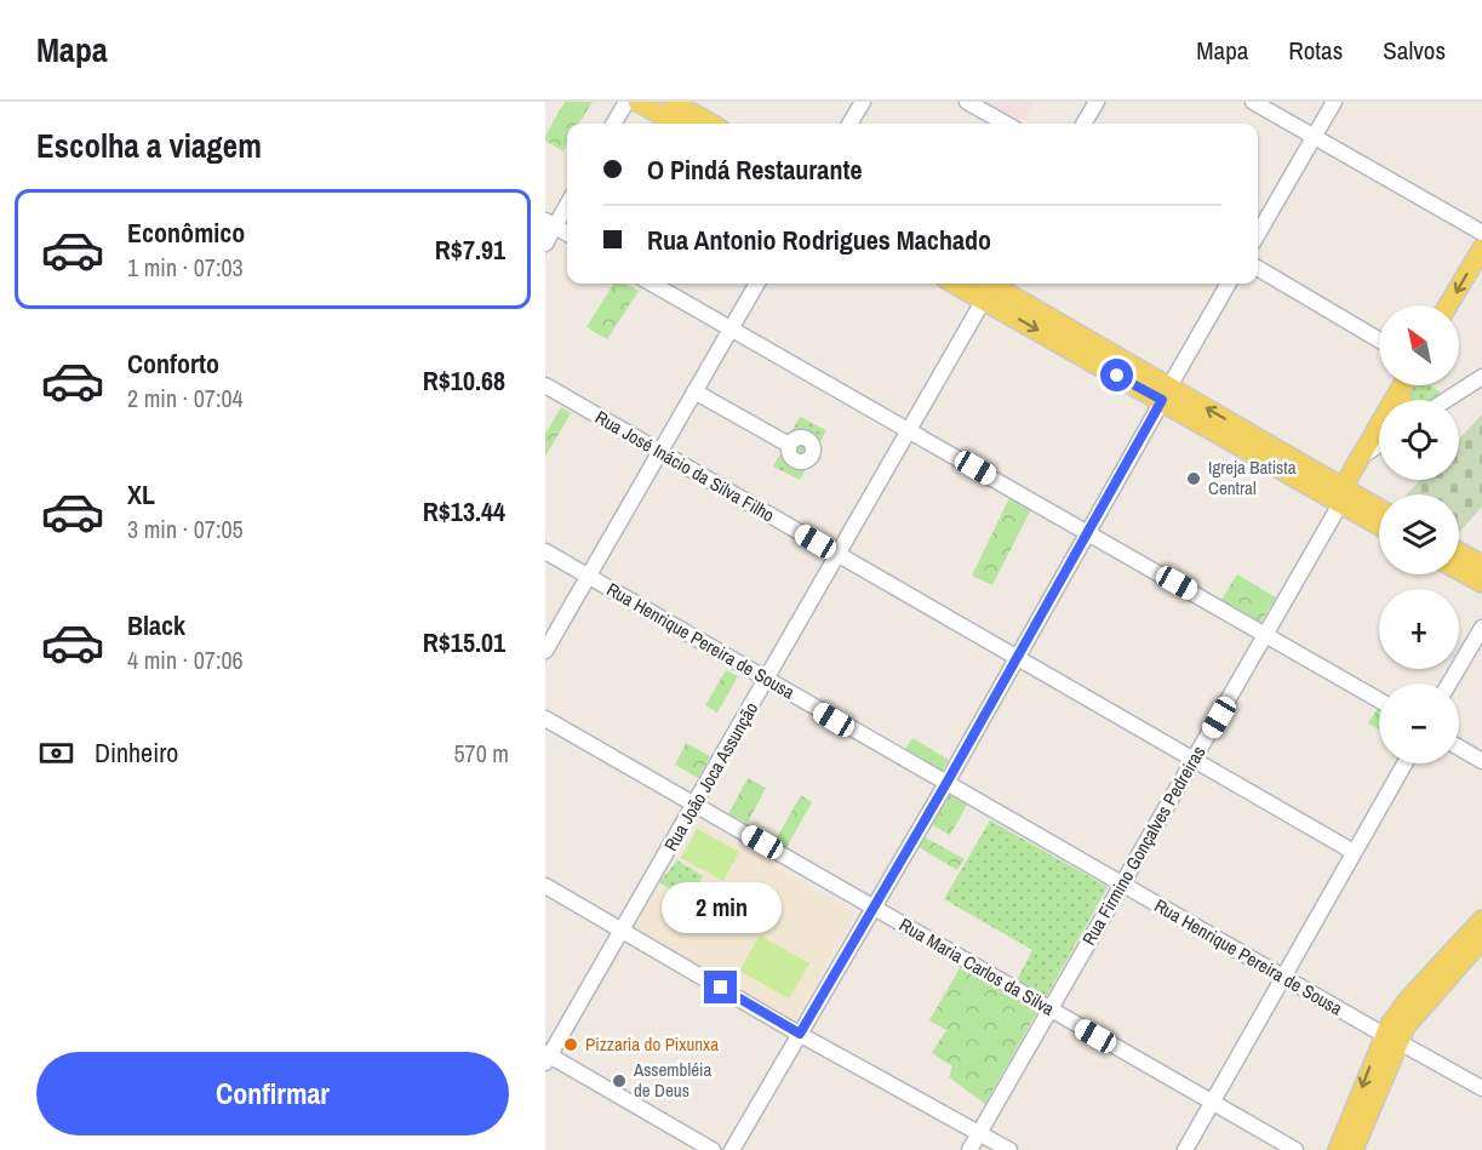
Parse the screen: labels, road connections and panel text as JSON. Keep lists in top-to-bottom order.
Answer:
{
  "streets": {
    "main road": ["Rua Firmino Gonçalves Pedreiras"],
    "street": [
      "Rua José Inácio da Silva Filho",
      "Rua Henrique Pereira de Sousa",
      "Rua João Joca Assunção",
      "Rua Maria Carlos da Silva"
    ]
  },
  "crossings": [
    ["Rua José Inácio da Silva Filho", "Rua João Joca Assunção"],
    ["Rua José Inácio da Silva Filho", "Rua Firmino Gonçalves Pedreiras"],
    ["Rua Henrique Pereira de Sousa", "Rua João Joca Assunção"],
    ["Rua Henrique Pereira de Sousa", "Rua Firmino Gonçalves Pedreiras"],
    ["Rua João Joca Assunção", "Rua Maria Carlos da Silva"],
    ["Rua Firmino Gonçalves Pedreiras", "Rua Maria Carlos da Silva"]
  ],
  "places": ["Igreja Batista Central", "Pizzaria do Pixunxa", "Assembléia de Deus"],
  "north": "top left",
  "page": {
    "header": "Mapa",
    "nav": ["Mapa", "Rotas", "Salvos"],
    "heading": "Escolha a viagem",
    "banner": ["O Pindá Restaurante", "Rua Antonio Rodrigues Machado"],
    "list": [
      {
        "name": "Econômico",
        "note": "1 min · 07:03",
        "value": "R$7.91"
      },
      {
        "name": "Conforto",
        "note": "2 min · 07:04",
        "value": "R$10.68"
      },
      {
        "name": "XL",
        "note": "3 min · 07:05",
        "value": "R$13.44"
      },
      {
        "name": "Black",
        "note": "4 min · 07:06",
        "value": "R$15.01"
      }
    ],
    "map_buttons": ["+", "−"],
    "pay": ["Dinheiro", "570 m"],
    "bubble": "2 min",
    "buttons": "Confirmar"
  }
}
